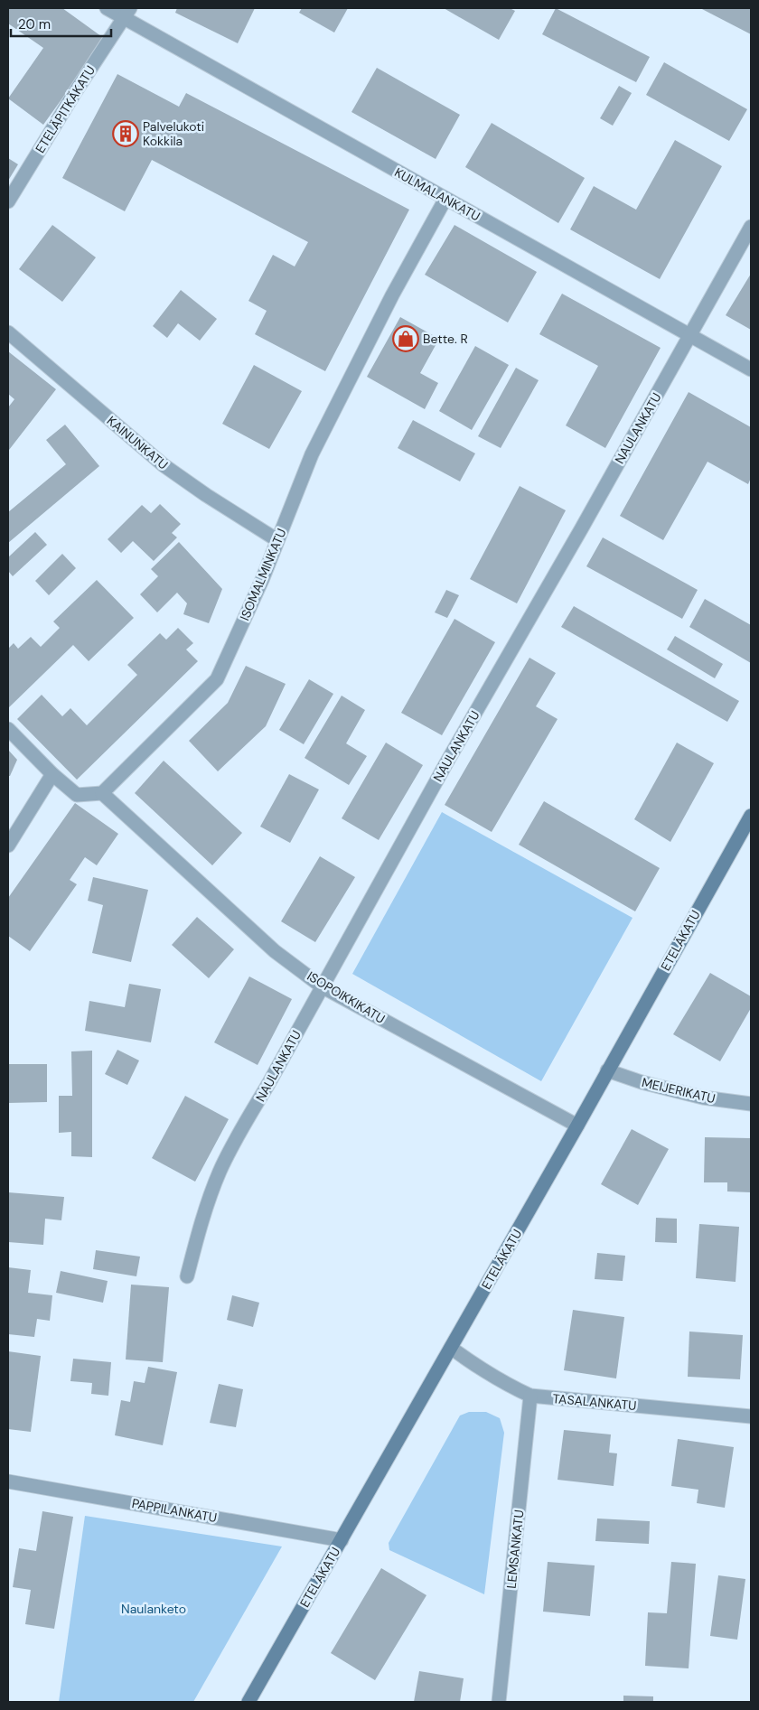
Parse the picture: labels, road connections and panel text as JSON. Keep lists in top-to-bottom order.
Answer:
{
  "streets": {
    "main road": ["ETELÄKATU"],
    "street": [
      "ETELÄPITKÄKATU",
      "KULMALANKATU",
      "NAULANKATU",
      "KAINUNKATU",
      "ISOMALMINKATU",
      "ISOPOIKKIKATU",
      "MEIJERIKATU",
      "TASALANKATU",
      "PAPPILANKATU",
      "LEMSANKATU"
    ]
  },
  "crossings": [
    ["ETELÄPITKÄKATU", "KULMALANKATU"],
    ["KULMALANKATU", "NAULANKATU"],
    ["KULMALANKATU", "ISOMALMINKATU"],
    ["NAULANKATU", "ISOPOIKKIKATU"],
    ["KAINUNKATU", "ISOMALMINKATU"],
    ["ISOMALMINKATU", "ISOPOIKKIKATU"],
    ["ETELÄKATU", "ISOPOIKKIKATU"],
    ["ETELÄKATU", "MEIJERIKATU"],
    ["ETELÄKATU", "TASALANKATU"],
    ["ETELÄKATU", "PAPPILANKATU"],
    ["TASALANKATU", "LEMSANKATU"]
  ],
  "parks": ["Naulanketo"],
  "places": {
    "building": ["Palvelukoti Kokkila"],
    "shop": ["Bette. R"]
  },
  "scale_bar": "20 m"
}
